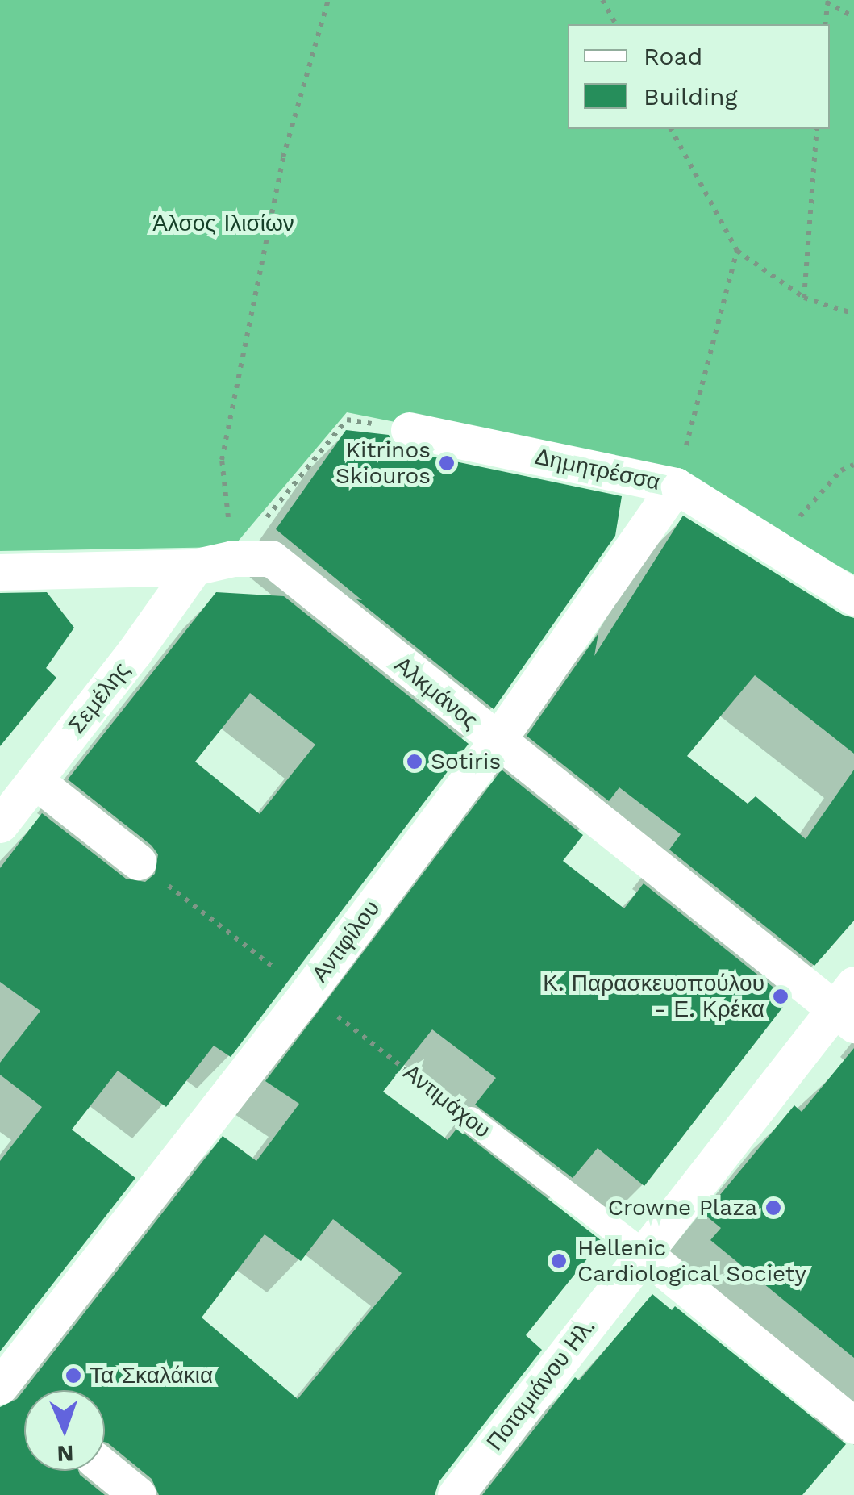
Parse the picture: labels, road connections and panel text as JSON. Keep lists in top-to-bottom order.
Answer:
{
  "streets": {
    "street": [
      "Δημητρέσσα",
      "Αλκμάνος",
      "Σεμέλης",
      "Αντιφίλου",
      "Αντιμάχου",
      "Ποταμιάνου Ηλ."
    ]
  },
  "crossings": [
    ["Δημητρέσσα", "Αντιφίλου"],
    ["Αλκμάνος", "Σεμέλης"],
    ["Αλκμάνος", "Αντιφίλου"],
    ["Αλκμάνος", "Ποταμιάνου Ηλ."],
    ["Αντιφίλου", "Αντιμάχου"],
    ["Αντιμάχου", "Ποταμιάνου Ηλ."]
  ],
  "parks": ["Άλσος Ιλισίων"],
  "places": [
    "Kitrinos Skiouros",
    "Sotiris",
    "Κ. Παρασκευοπούλου - Ε. Κρέκα",
    "Crowne Plaza",
    "Hellenic Cardiological Society",
    "Τα Σκαλάκια"
  ],
  "legend": ["Road", "Building"],
  "north": "bottom"
}
